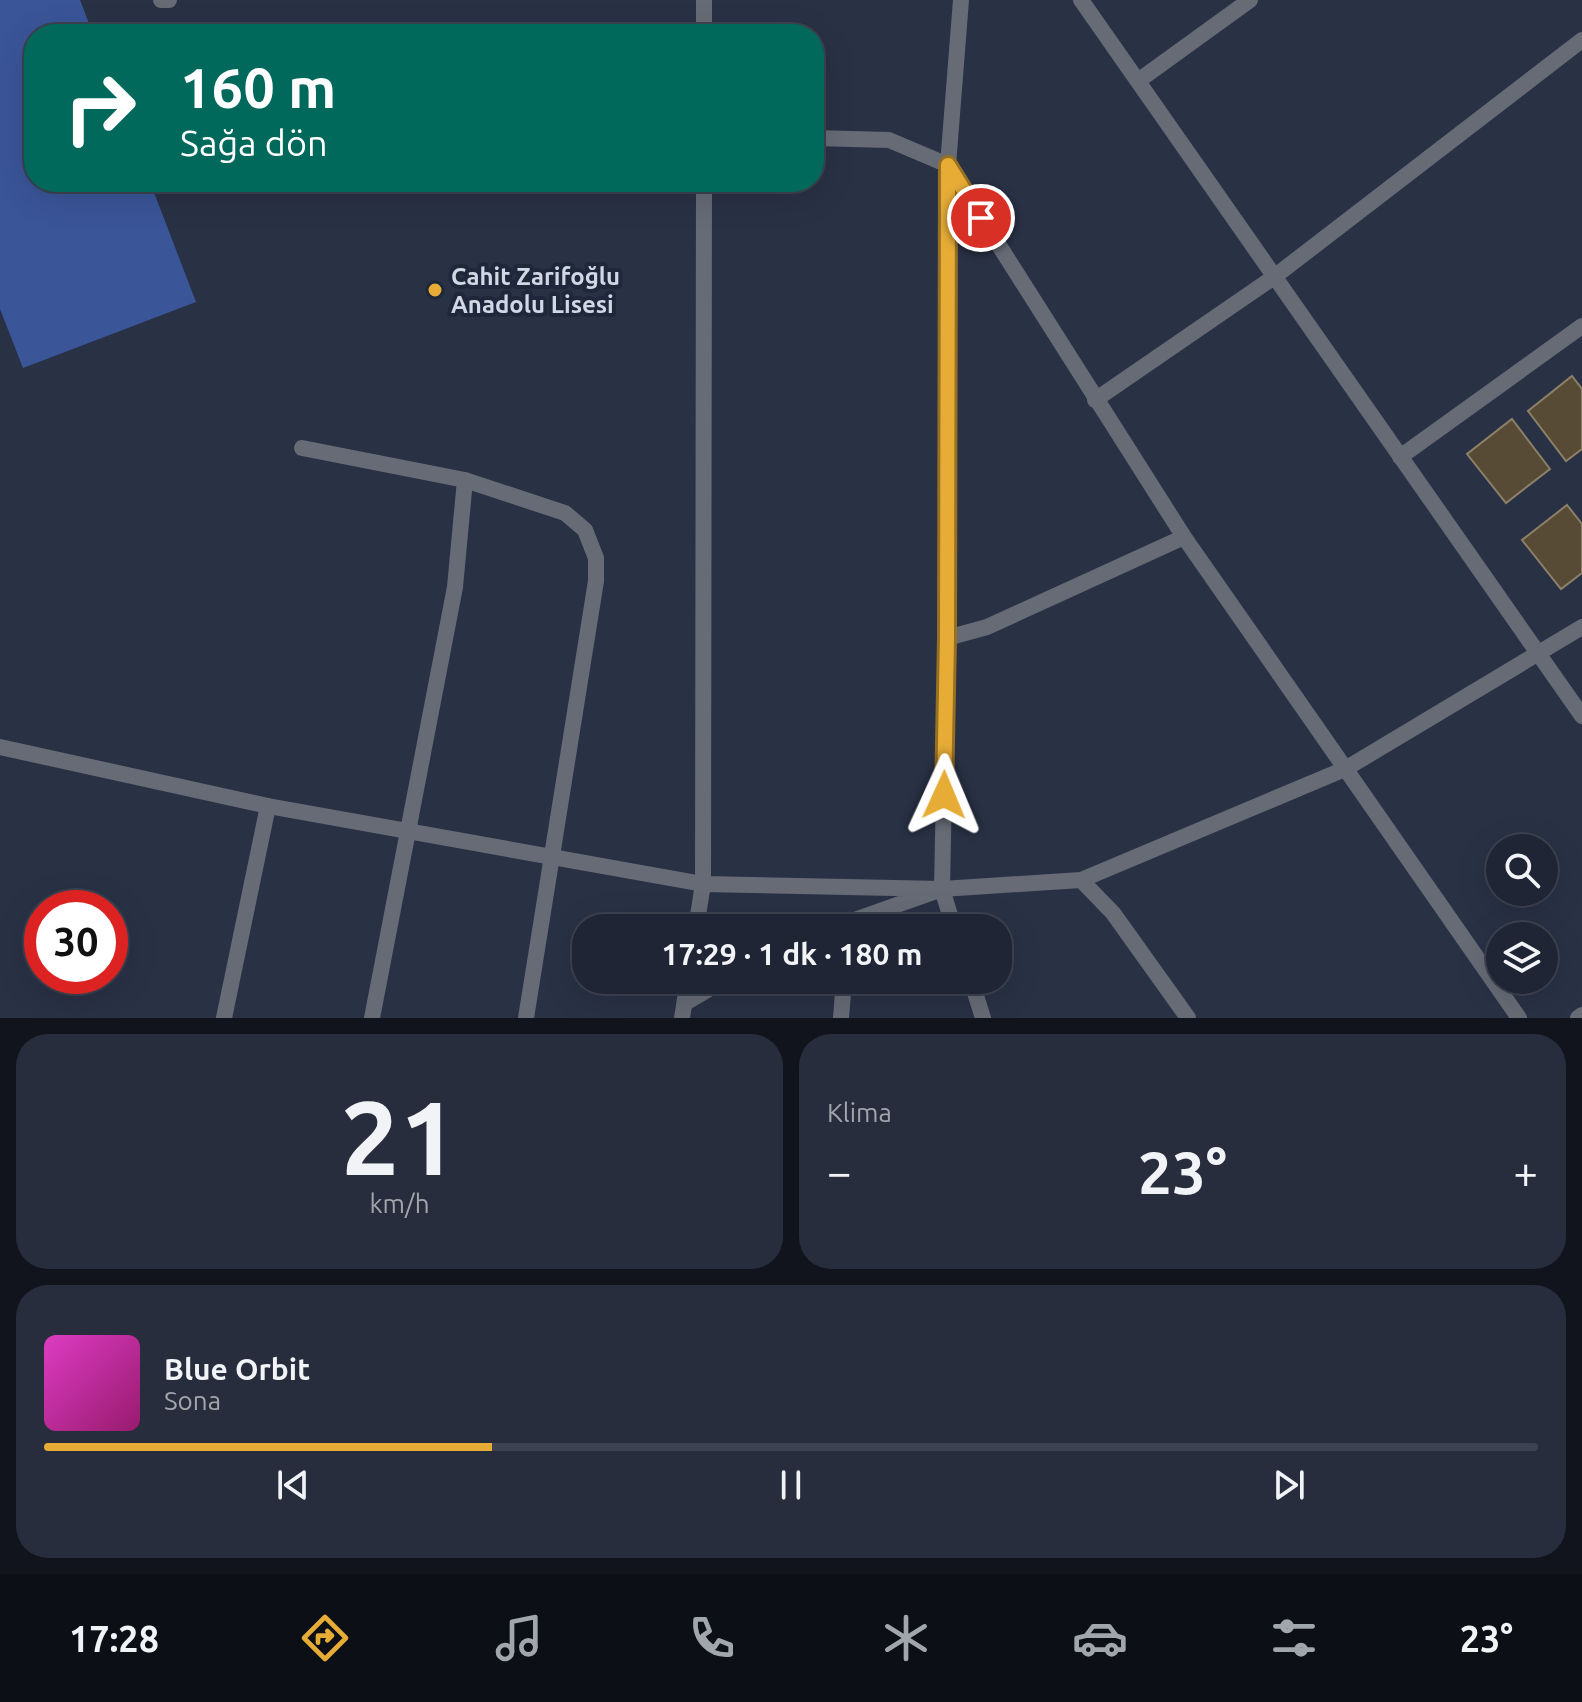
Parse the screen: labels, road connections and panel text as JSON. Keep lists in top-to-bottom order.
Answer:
{
  "places": ["Cahit Zarifoğlu Anadolu Lisesi"],
  "page": {
    "turn": ["160 m", "Sağa dön"],
    "limit": "30",
    "trip": "17:29 · 1 dk · 180 m",
    "tile": [
      ["21", "km/h"],
      "Klima"
    ],
    "heat": ["−", "23°", "+"],
    "song": ["Blue Orbit", "Sona"],
    "tabs": ["17:28", "23°"]
  }
}
